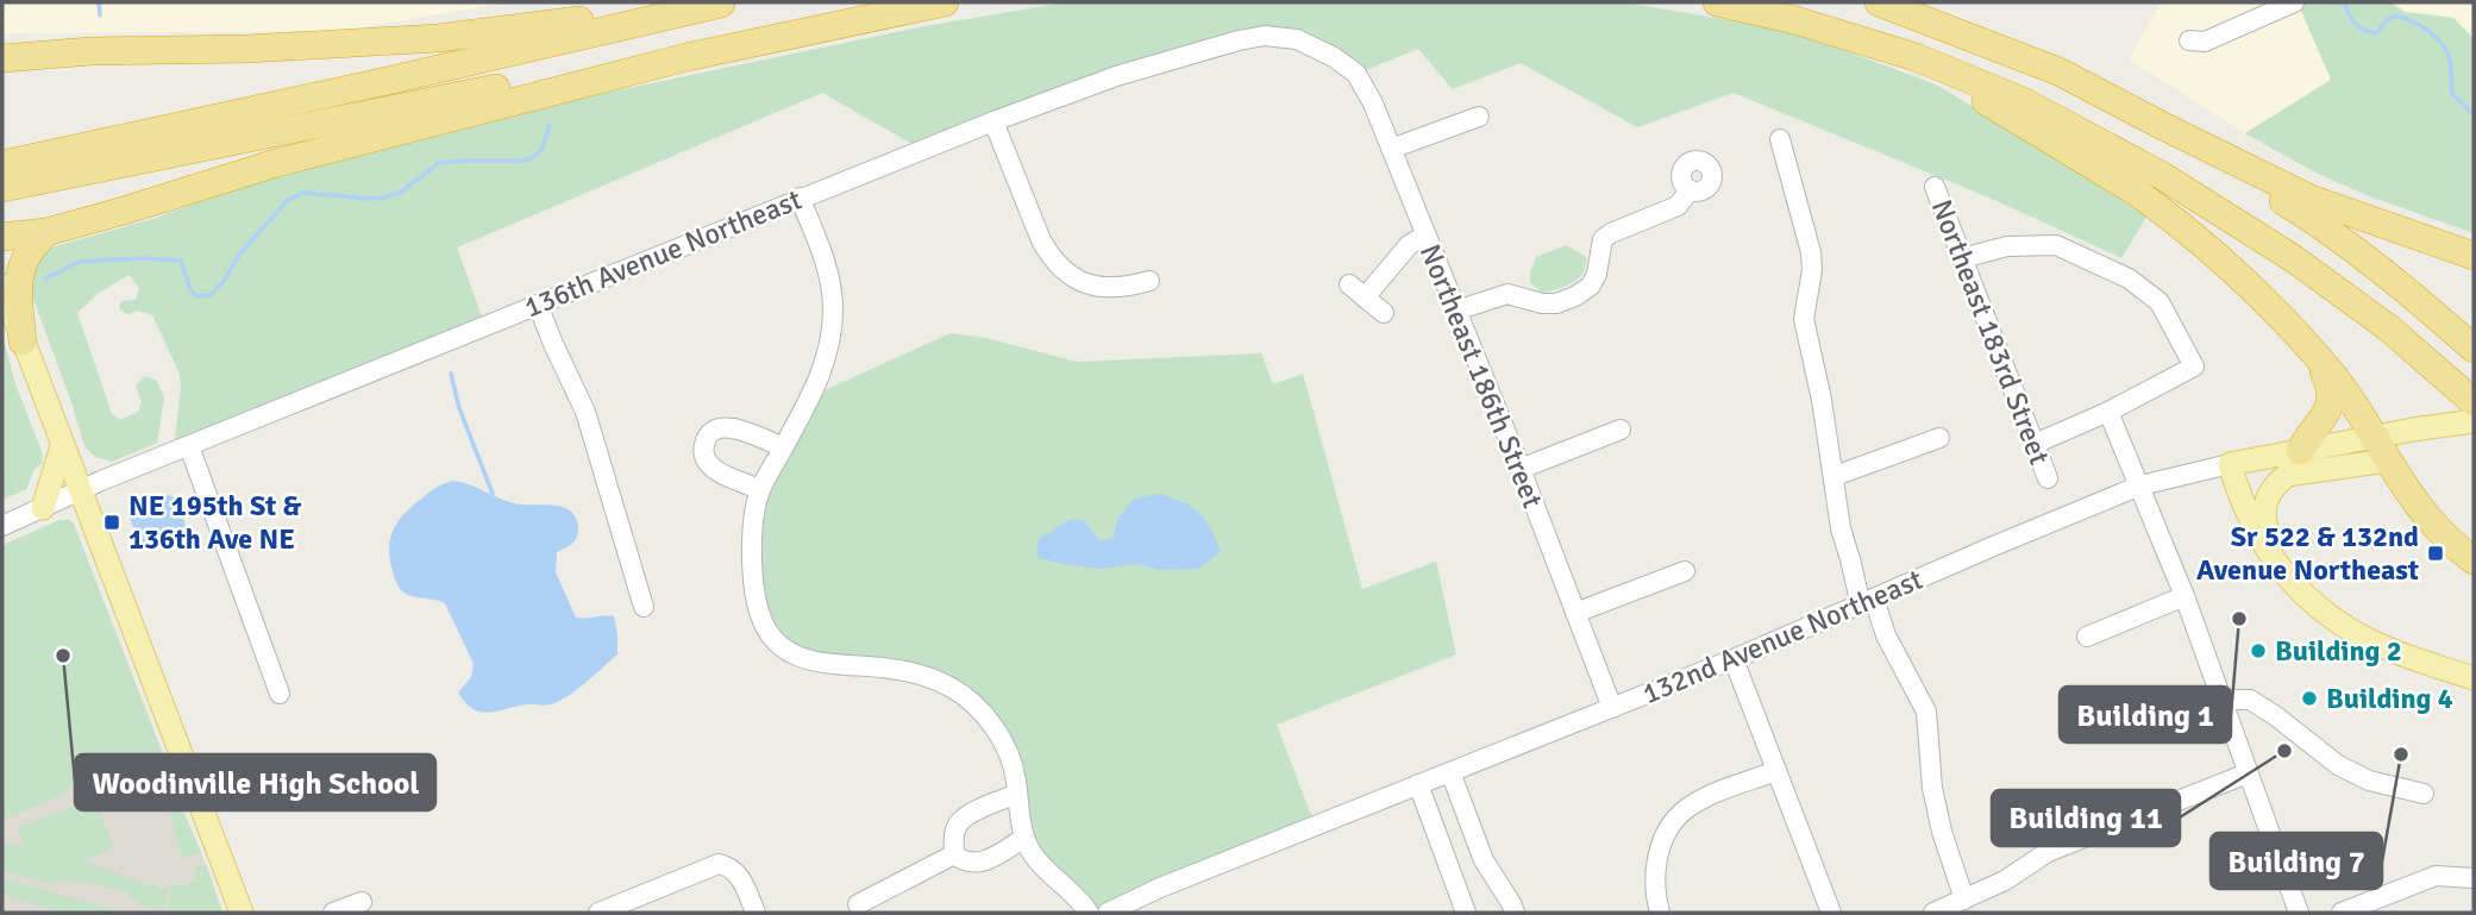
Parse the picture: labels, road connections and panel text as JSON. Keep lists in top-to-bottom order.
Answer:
{
  "streets": {
    "main road": ["132nd Avenue Northeast"],
    "street": ["136th Avenue Northeast", "Northeast 183rd Street", "Northeast 186th Street"]
  },
  "crossings": [
    ["136th Avenue Northeast", "Northeast 186th Street"],
    ["Northeast 186th Street", "132nd Avenue Northeast"]
  ],
  "places": {
    "transit": ["NE 195th St & 136th Ave NE", "Sr 522 & 132nd Avenue Northeast"],
    "other": [
      "Building 1",
      "Building 2",
      "Woodinville High School",
      "Building 4",
      "Building 11",
      "Building 7"
    ]
  }
}
